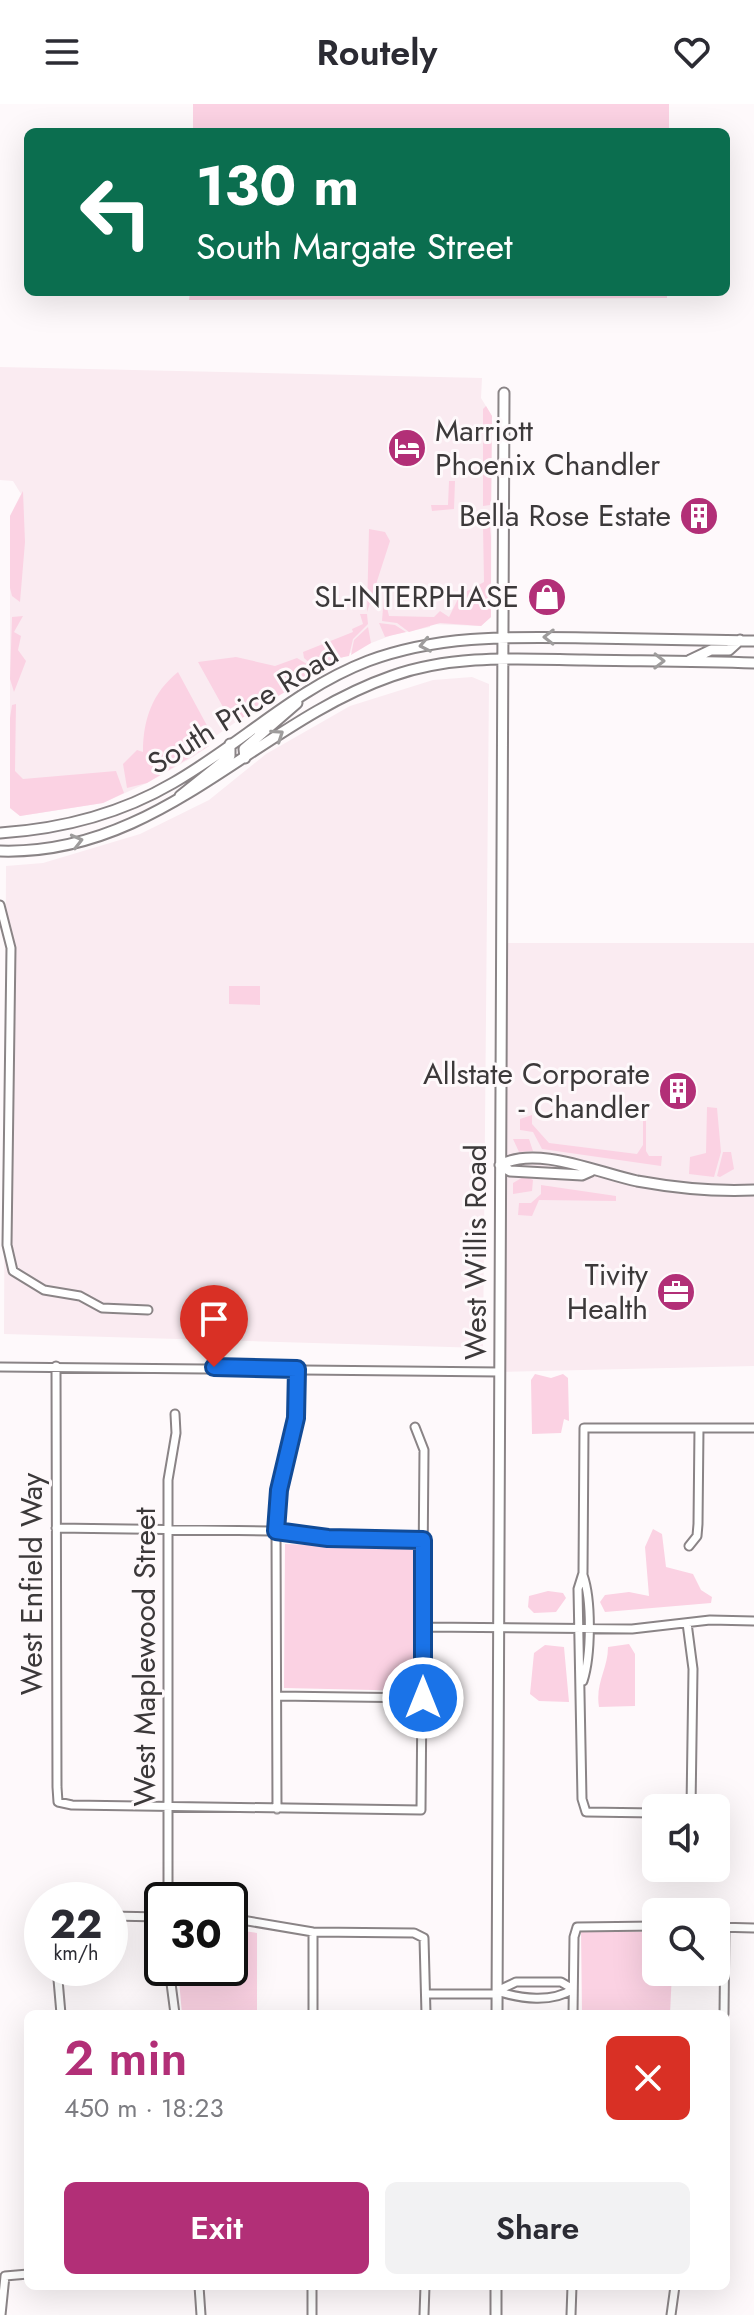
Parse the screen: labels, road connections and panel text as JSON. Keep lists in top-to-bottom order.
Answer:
{
  "streets": {
    "street": [
      "South Price Road",
      "West Willis Road",
      "West Enfield Way",
      "West Maplewood Street"
    ]
  },
  "crossings": [
    ["South Price Road", "West Willis Road"],
    ["West Enfield Way", "West Maplewood Street"]
  ],
  "places": {
    "hotel": ["Marriott Phoenix Chandler"],
    "building": ["Bella Rose Estate", "Allstate Corporate - Chandler"],
    "shop": ["SL-INTERPHASE"],
    "office": ["Tivity Health"]
  },
  "page": {
    "header": "Routely",
    "turn": ["130 m", "South Margate Street"],
    "speed": "22 km/h",
    "limit": "30",
    "heading": ["2 min", "450 m · 18:23"],
    "buttons": ["Exit", "Share"]
  }
}
